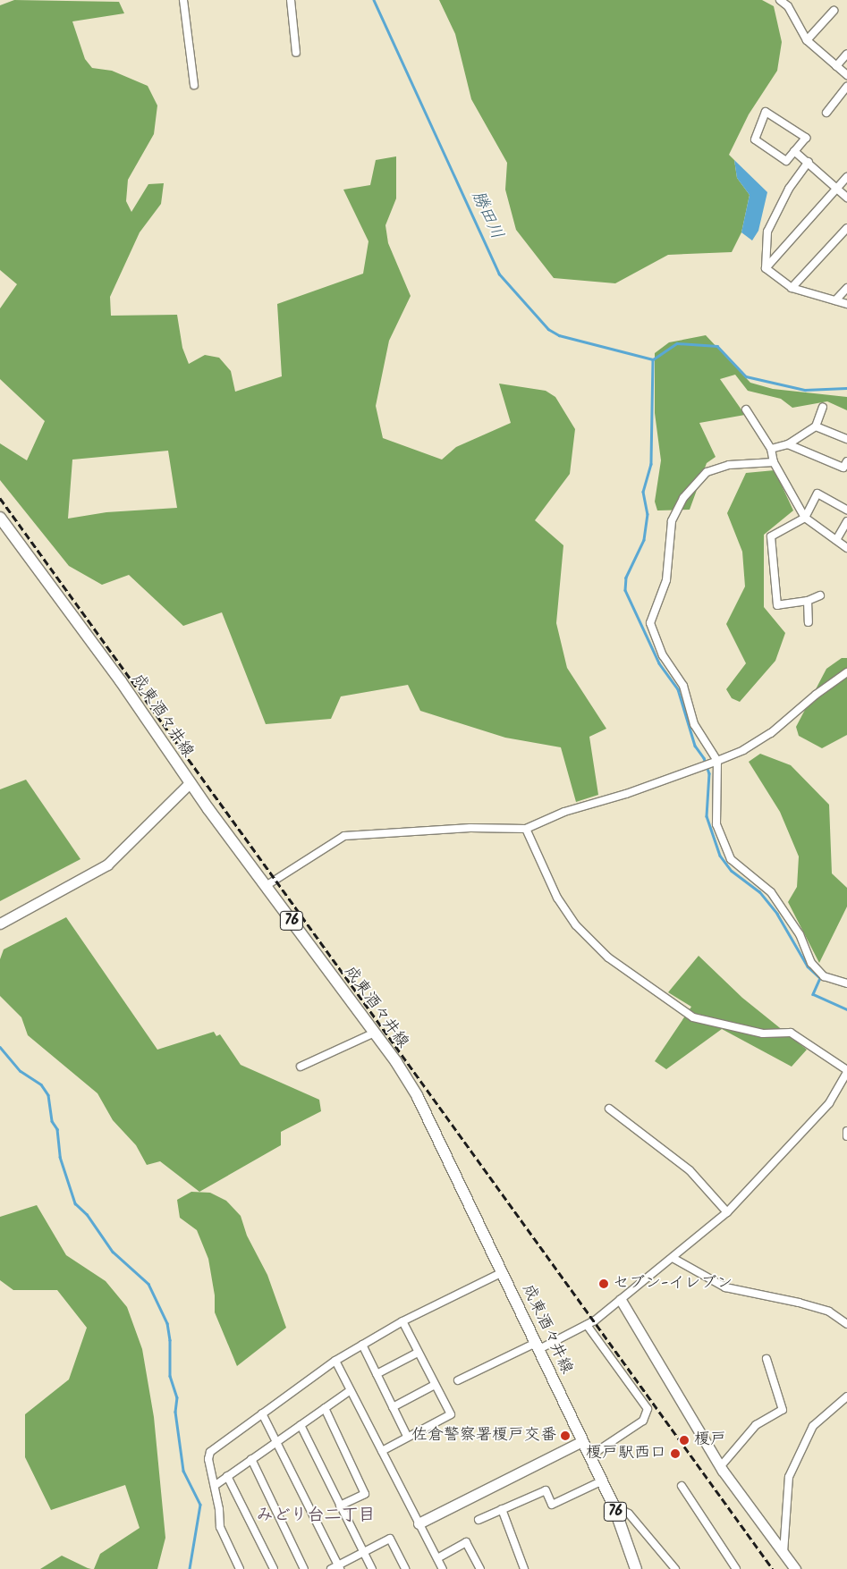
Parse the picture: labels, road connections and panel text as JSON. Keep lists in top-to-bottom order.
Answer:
{
  "streets": {
    "main road": ["成東酒々井線", "76"]
  },
  "districts": ["みどり台二丁目"],
  "water": ["勝田川"],
  "places": [
    "セブン-イレブン",
    "佐倉警察署榎戸交番",
    "榎戸",
    "榎戸駅西口"
  ]
}
